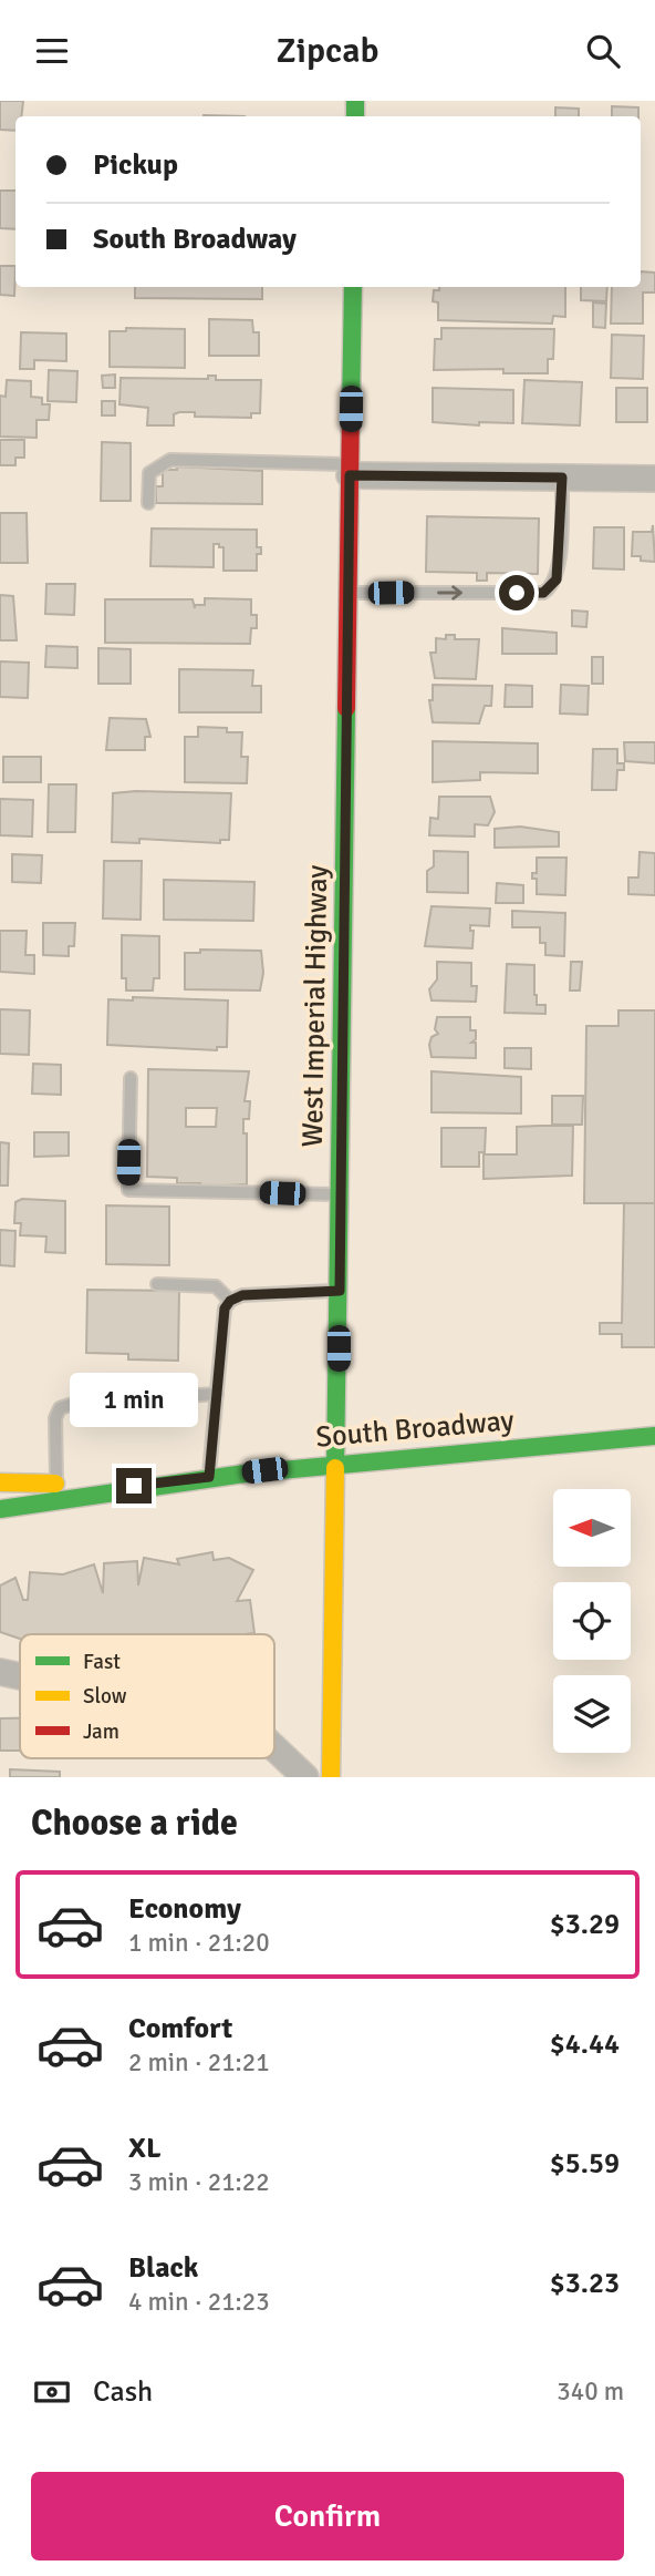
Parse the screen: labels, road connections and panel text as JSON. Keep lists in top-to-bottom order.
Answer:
{
  "streets": {
    "main road": ["West Imperial Highway", "South Broadway"]
  },
  "crossings": [
    ["West Imperial Highway", "South Broadway"]
  ],
  "legend": ["Fast", "Slow", "Jam"],
  "north": "left",
  "page": {
    "header": "Zipcab",
    "banner": ["Pickup", "South Broadway"],
    "bubble": "1 min",
    "heading": "Choose a ride",
    "list": [
      {
        "name": "Economy",
        "note": "1 min · 21:20",
        "value": "$3.29"
      },
      {
        "name": "Comfort",
        "note": "2 min · 21:21",
        "value": "$4.44"
      },
      {
        "name": "XL",
        "note": "3 min · 21:22",
        "value": "$5.59"
      },
      {
        "name": "Black",
        "note": "4 min · 21:23",
        "value": "$3.23"
      }
    ],
    "pay": ["Cash", "340 m"],
    "buttons": "Confirm"
  }
}
